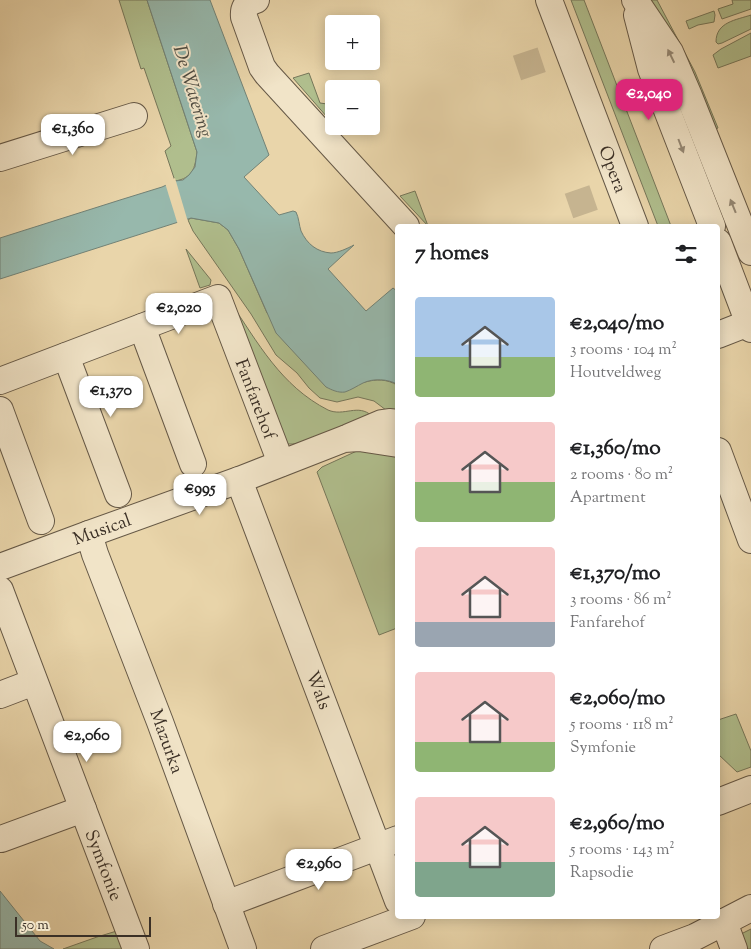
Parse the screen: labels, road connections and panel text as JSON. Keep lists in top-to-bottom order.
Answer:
{
  "streets": {
    "street": [
      "Opera",
      "Fanfarehof",
      "Musical",
      "Wals",
      "Mazurka",
      "Symfonie"
    ]
  },
  "crossings": [
    ["Fanfarehof", "Musical"],
    ["Musical", "Wals"],
    ["Musical", "Mazurka"]
  ],
  "water": ["De Watering"],
  "scale_bar": "50 m",
  "page": {
    "map_buttons": ["+", "−"],
    "price": [
      "€2,040",
      "€1,360",
      "€2,020",
      "€1,370",
      "€995",
      "€2,060",
      "€2,960"
    ],
    "heading": "7 homes",
    "list": [
      {
        "name": "€2,040/mo",
        "note": "3 rooms · 104 m² · Houtveldweg"
      },
      {
        "name": "€1,360/mo",
        "note": "2 rooms · 80 m² · Apartment"
      },
      {
        "name": "€1,370/mo",
        "note": "3 rooms · 86 m² · Fanfarehof"
      },
      {
        "name": "€2,060/mo",
        "note": "5 rooms · 118 m² · Symfonie"
      },
      {
        "name": "€2,960/mo",
        "note": "5 rooms · 143 m² · Rapsodie"
      }
    ],
    "scale": "50 m"
  }
}
